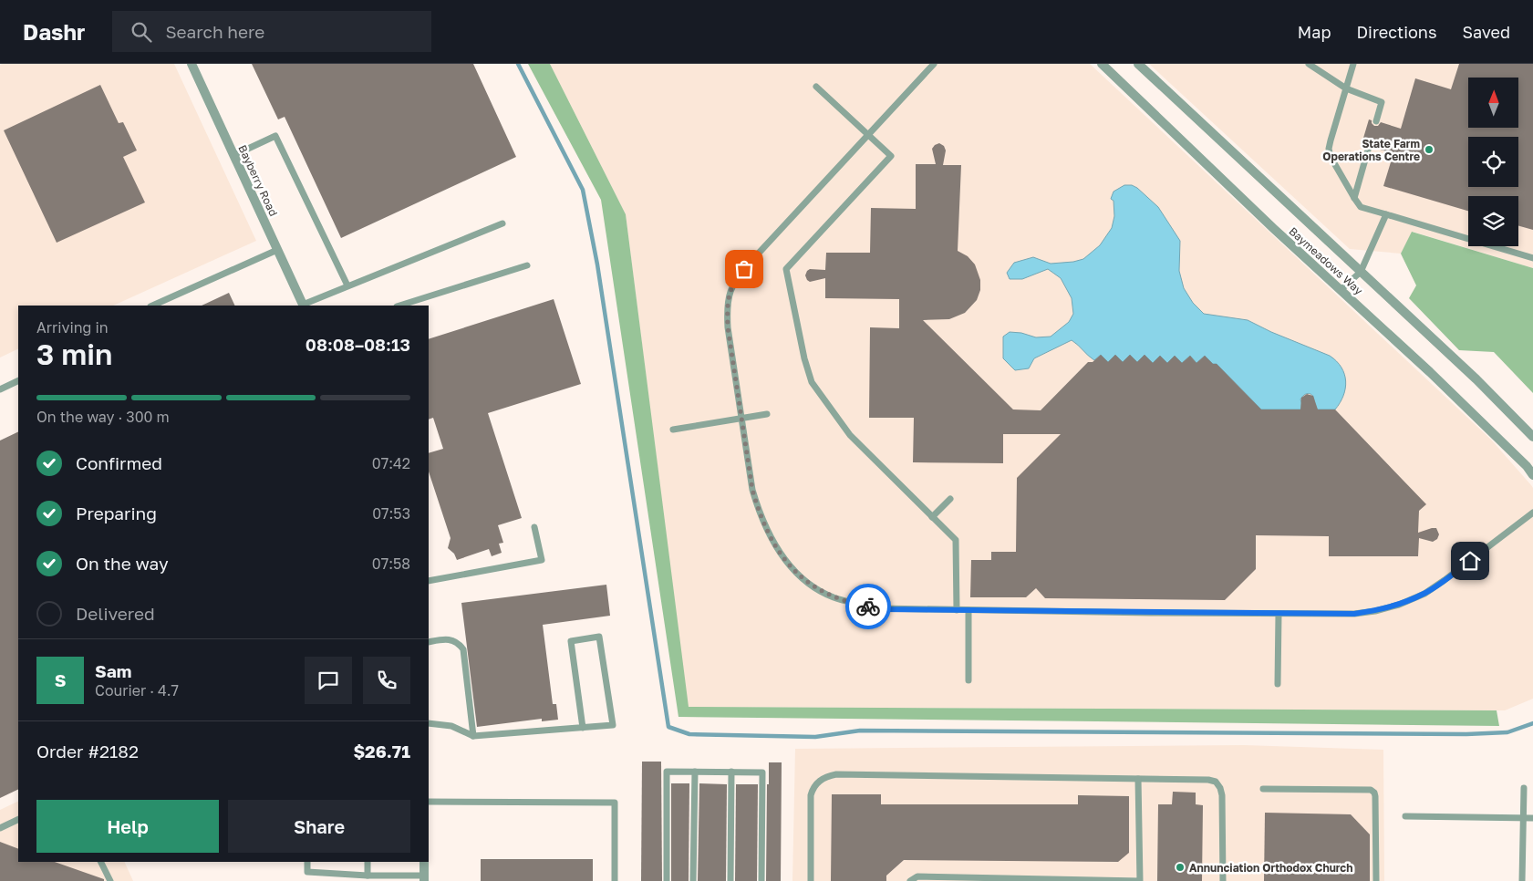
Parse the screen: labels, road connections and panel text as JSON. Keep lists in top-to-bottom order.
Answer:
{
  "streets": {
    "street": ["Bayberry Road", "Baymeadows Way"]
  },
  "places": ["State Farm Operations Centre", "Annunciation Orthodox Church"],
  "north": "top",
  "page": {
    "header": "Dashr",
    "search": "Search here",
    "nav": ["Map", "Directions", "Saved"],
    "heading": ["3 min", "Arriving in", "08:08–08:13"],
    "panel": [
      "Sam",
      "Courier · 4.7",
      "Order #2182",
      "$26.71"
    ],
    "bar": "On the way · 300 m",
    "list": [
      ["Confirmed", "07:42"],
      ["Preparing", "07:53"],
      ["On the way", "07:58"],
      "Delivered"
    ],
    "round": "S",
    "buttons": ["Help", "Share"]
  }
}
